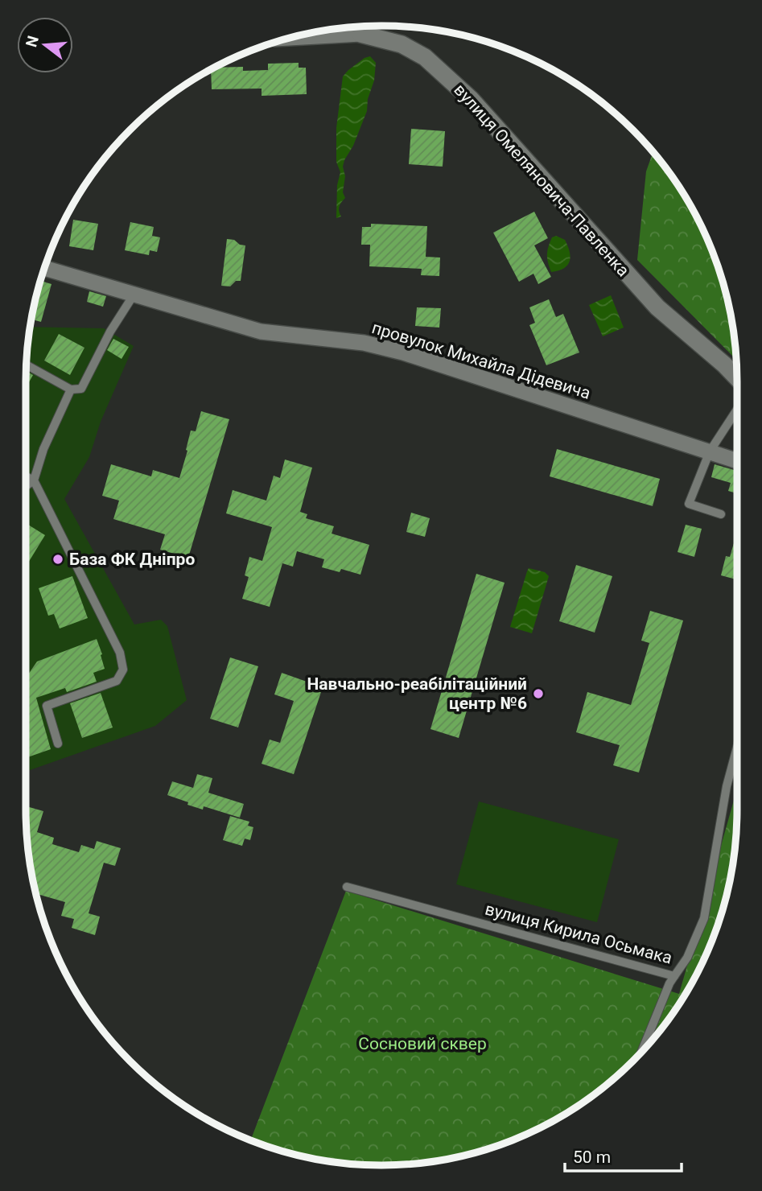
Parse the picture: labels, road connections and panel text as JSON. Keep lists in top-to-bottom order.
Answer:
{
  "streets": {
    "street": ["вулиця Омеляновича-Павленка", "провулок Михайла Дідевича"],
    "lane": ["вулиця Кирила Осьмака"]
  },
  "parks": ["Сосновий сквер"],
  "places": ["База ФК Дніпро", "Навчально-реабілітаційний центр №6"],
  "scale_bar": "50 m",
  "north": "left"
}
